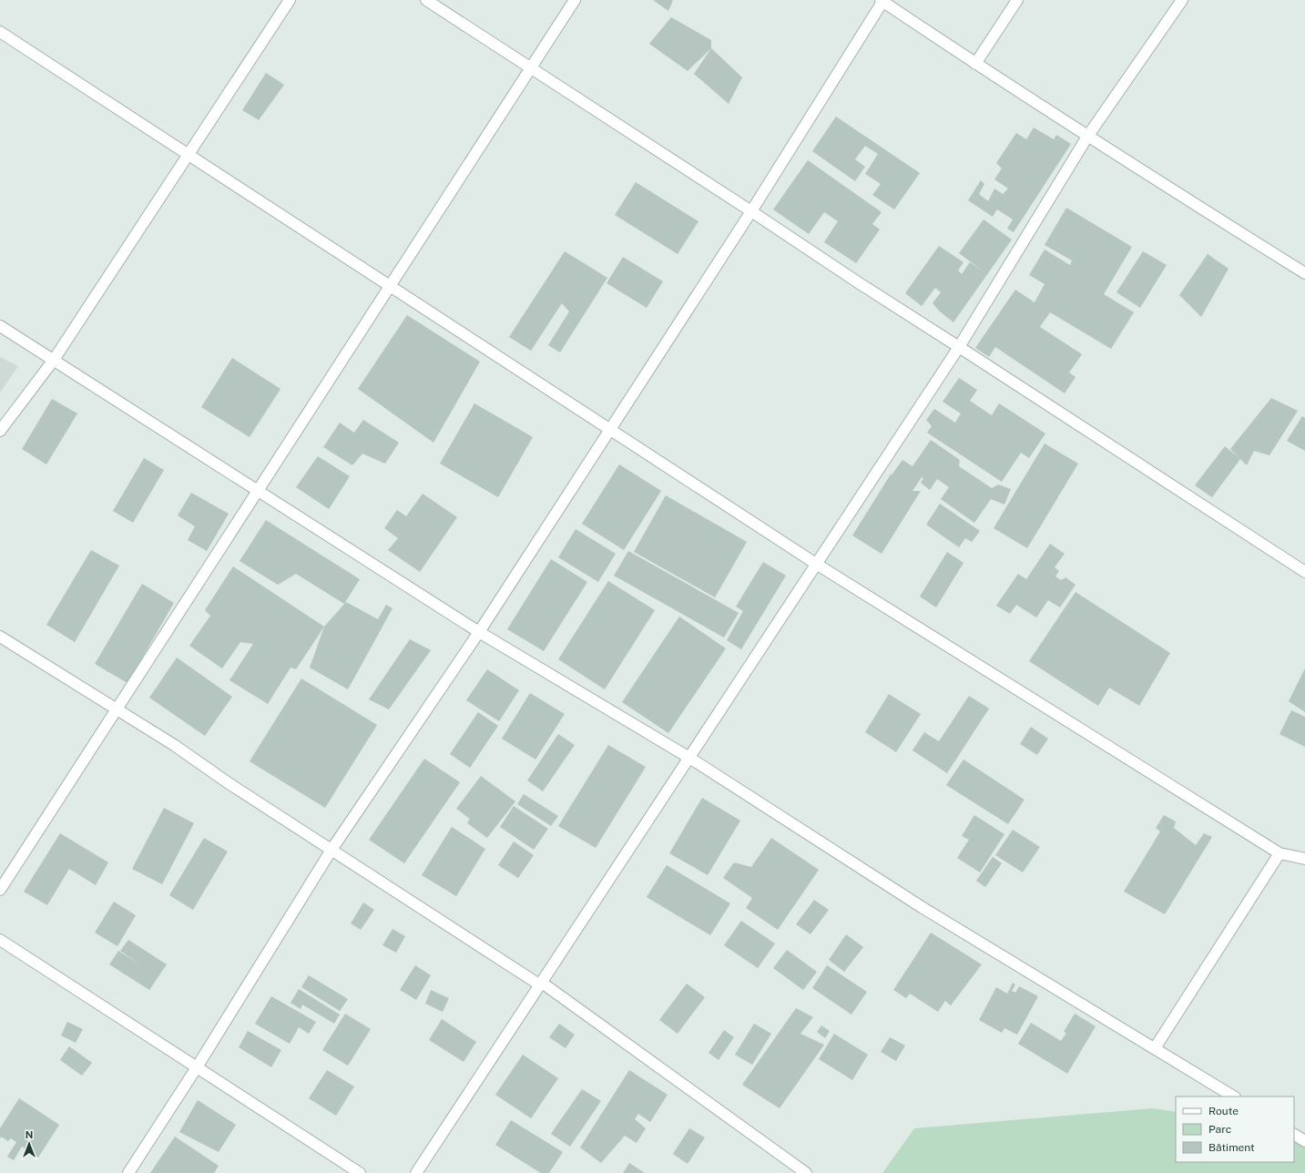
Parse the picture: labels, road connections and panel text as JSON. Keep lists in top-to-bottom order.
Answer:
{
  "legend": ["Route", "Parc", "Bâtiment"],
  "north": "top"
}
